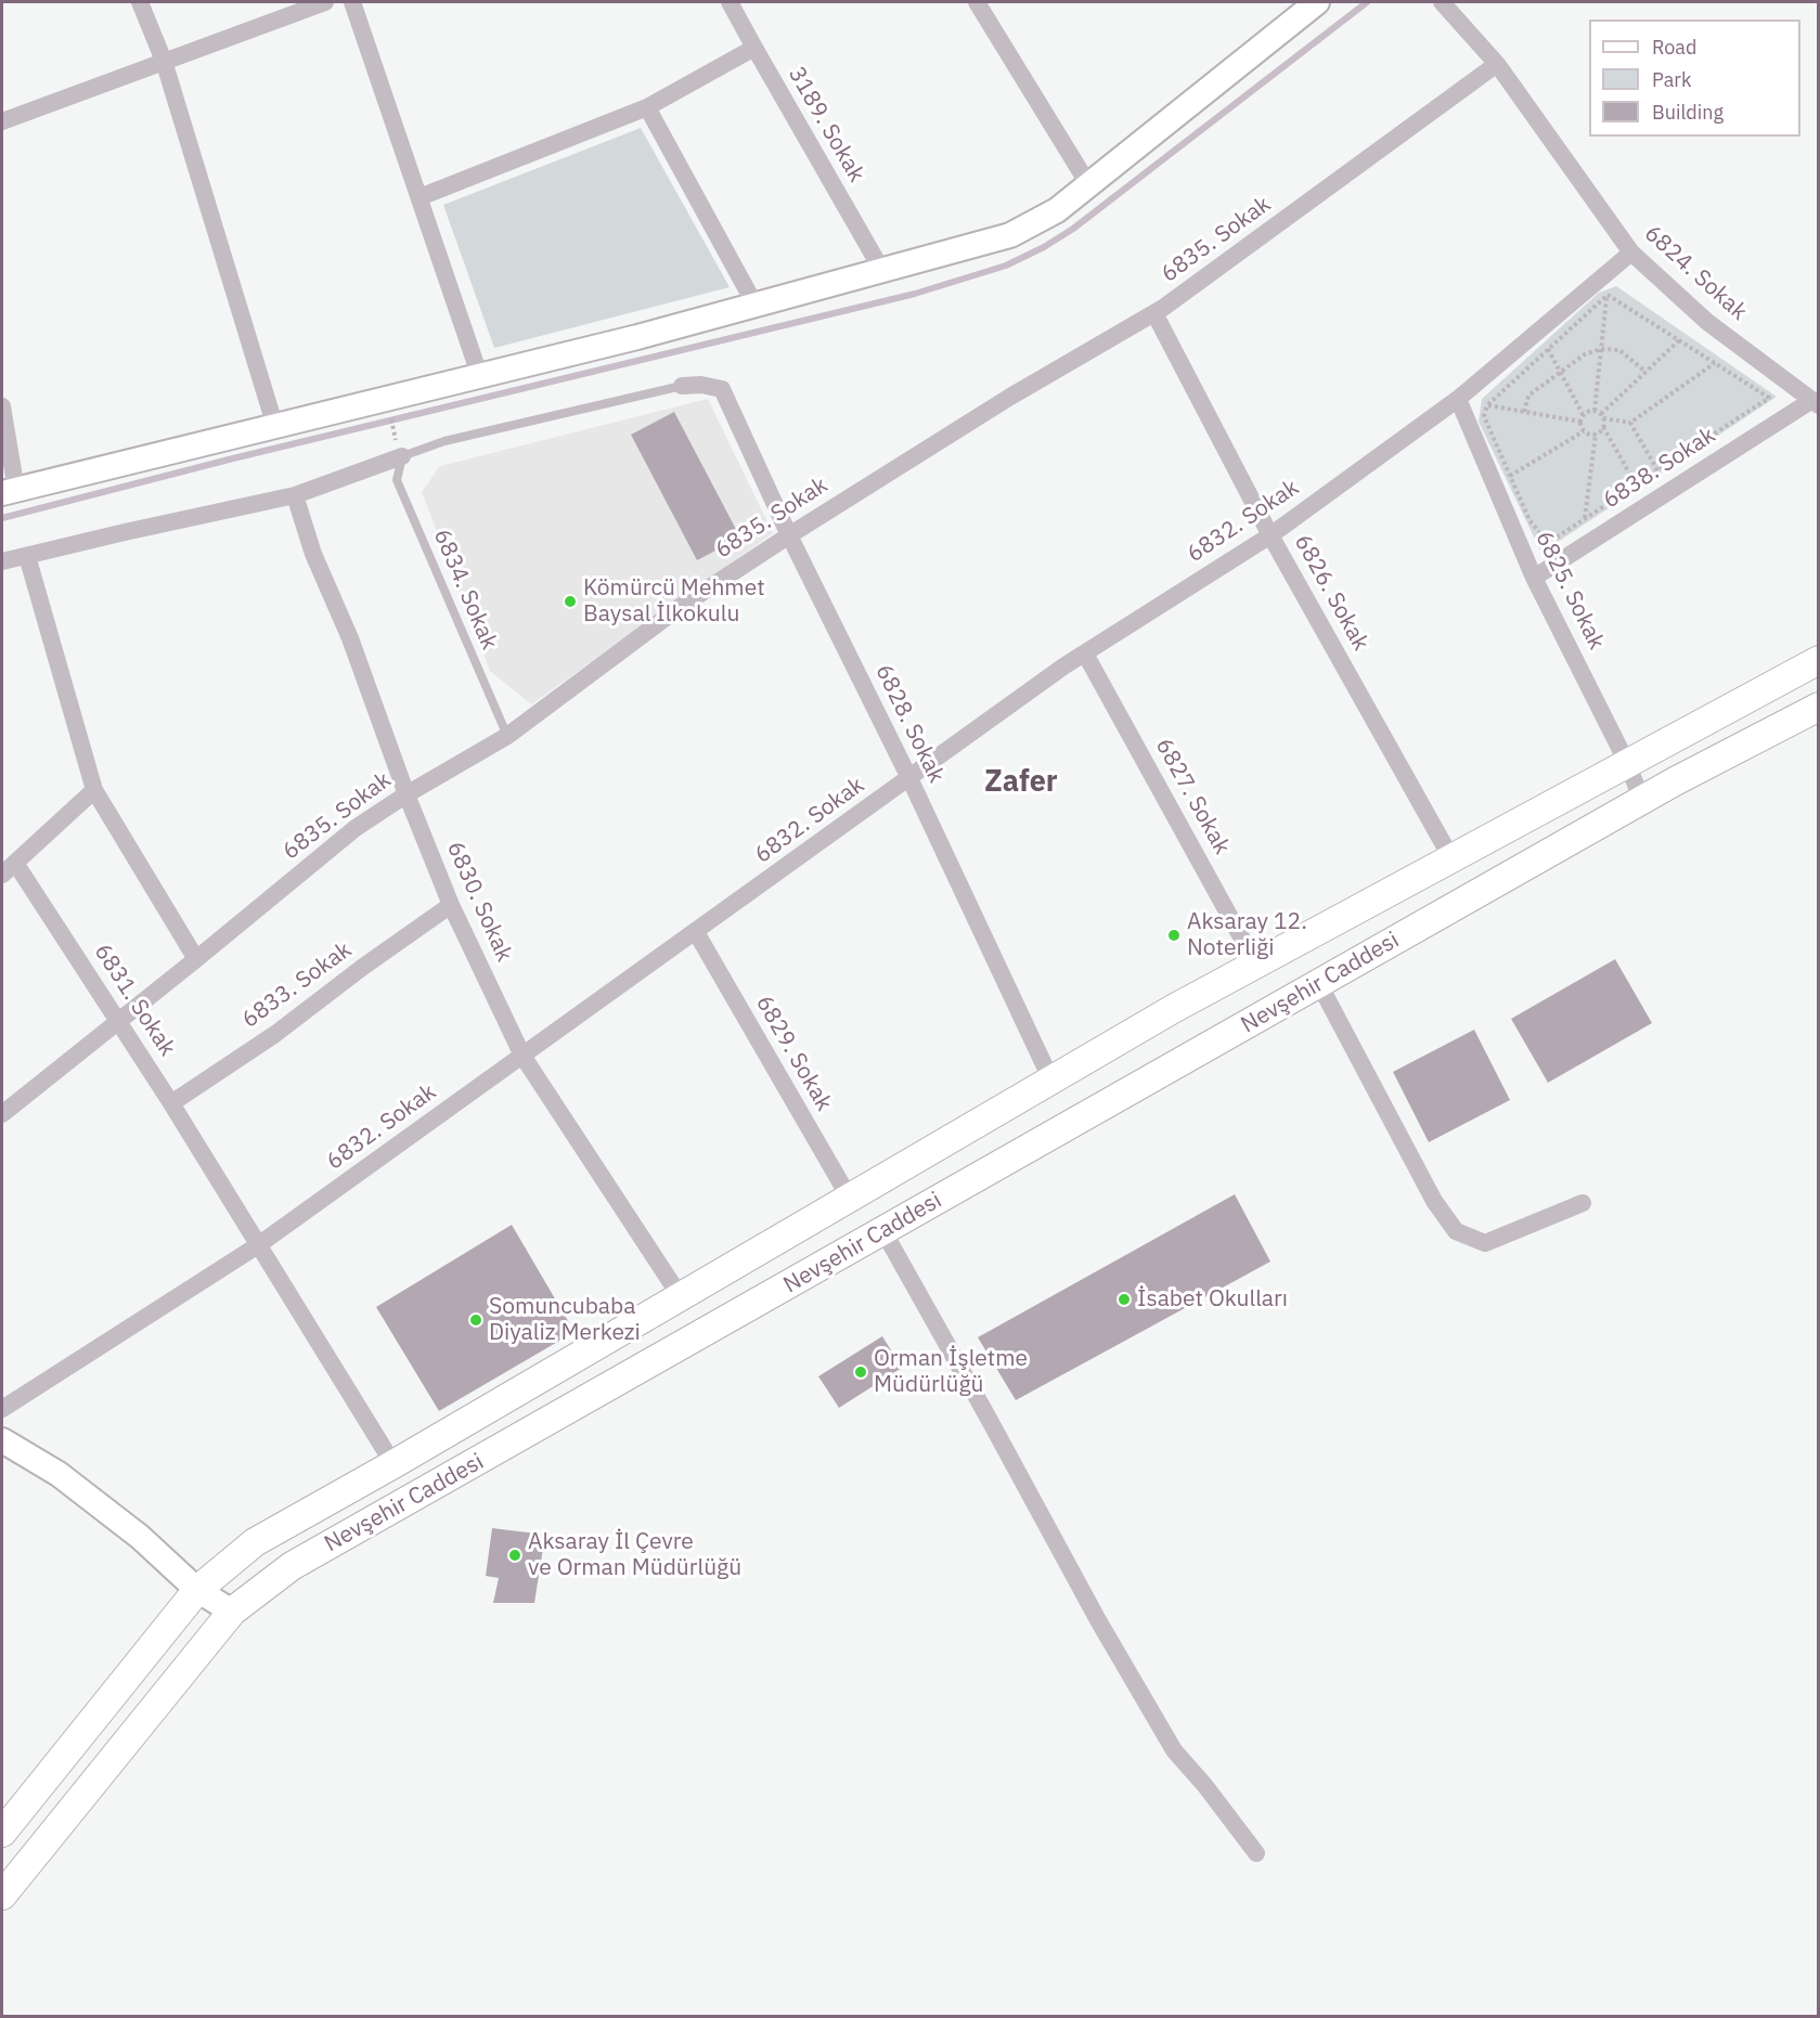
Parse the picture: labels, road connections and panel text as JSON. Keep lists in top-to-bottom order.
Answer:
{
  "streets": {
    "main road": ["Nevşehir Caddesi"],
    "street": [
      "3189. Sokak",
      "6835. Sokak",
      "6824. Sokak",
      "6838. Sokak",
      "6832. Sokak",
      "6825. Sokak",
      "6826. Sokak",
      "6828. Sokak",
      "6827. Sokak",
      "6830. Sokak",
      "6833. Sokak",
      "6831. Sokak",
      "6829. Sokak"
    ],
    "lane": ["6834. Sokak"]
  },
  "crossings": [
    ["6835. Sokak", "6824. Sokak"],
    ["6835. Sokak", "6834. Sokak"],
    ["6835. Sokak", "6826. Sokak"],
    ["6835. Sokak", "6828. Sokak"],
    ["6835. Sokak", "6830. Sokak"],
    ["6835. Sokak", "6831. Sokak"],
    ["6824. Sokak", "6838. Sokak"],
    ["6824. Sokak", "6832. Sokak"],
    ["6838. Sokak", "6825. Sokak"],
    ["6832. Sokak", "6825. Sokak"],
    ["6832. Sokak", "6826. Sokak"],
    ["6832. Sokak", "6828. Sokak"],
    ["6832. Sokak", "6827. Sokak"],
    ["6832. Sokak", "6830. Sokak"],
    ["6832. Sokak", "6831. Sokak"],
    ["6832. Sokak", "6829. Sokak"],
    ["6825. Sokak", "Nevşehir Caddesi"],
    ["6826. Sokak", "Nevşehir Caddesi"],
    ["6828. Sokak", "Nevşehir Caddesi"],
    ["6827. Sokak", "Nevşehir Caddesi"],
    ["6830. Sokak", "Nevşehir Caddesi"],
    ["6830. Sokak", "6833. Sokak"],
    ["Nevşehir Caddesi", "6831. Sokak"],
    ["Nevşehir Caddesi", "6829. Sokak"],
    ["6833. Sokak", "6831. Sokak"]
  ],
  "districts": ["Zafer"],
  "places": [
    "Kömürcü Mehmet Baysal İlkokulu",
    "Aksaray 12. Noterliği",
    "İsabet Okulları",
    "Somuncubaba Diyaliz Merkezi",
    "Orman İşletme Müdürlüğü",
    "Aksaray İl Çevre ve Orman Müdürlüğü"
  ],
  "legend": ["Road", "Park", "Building"]
}
